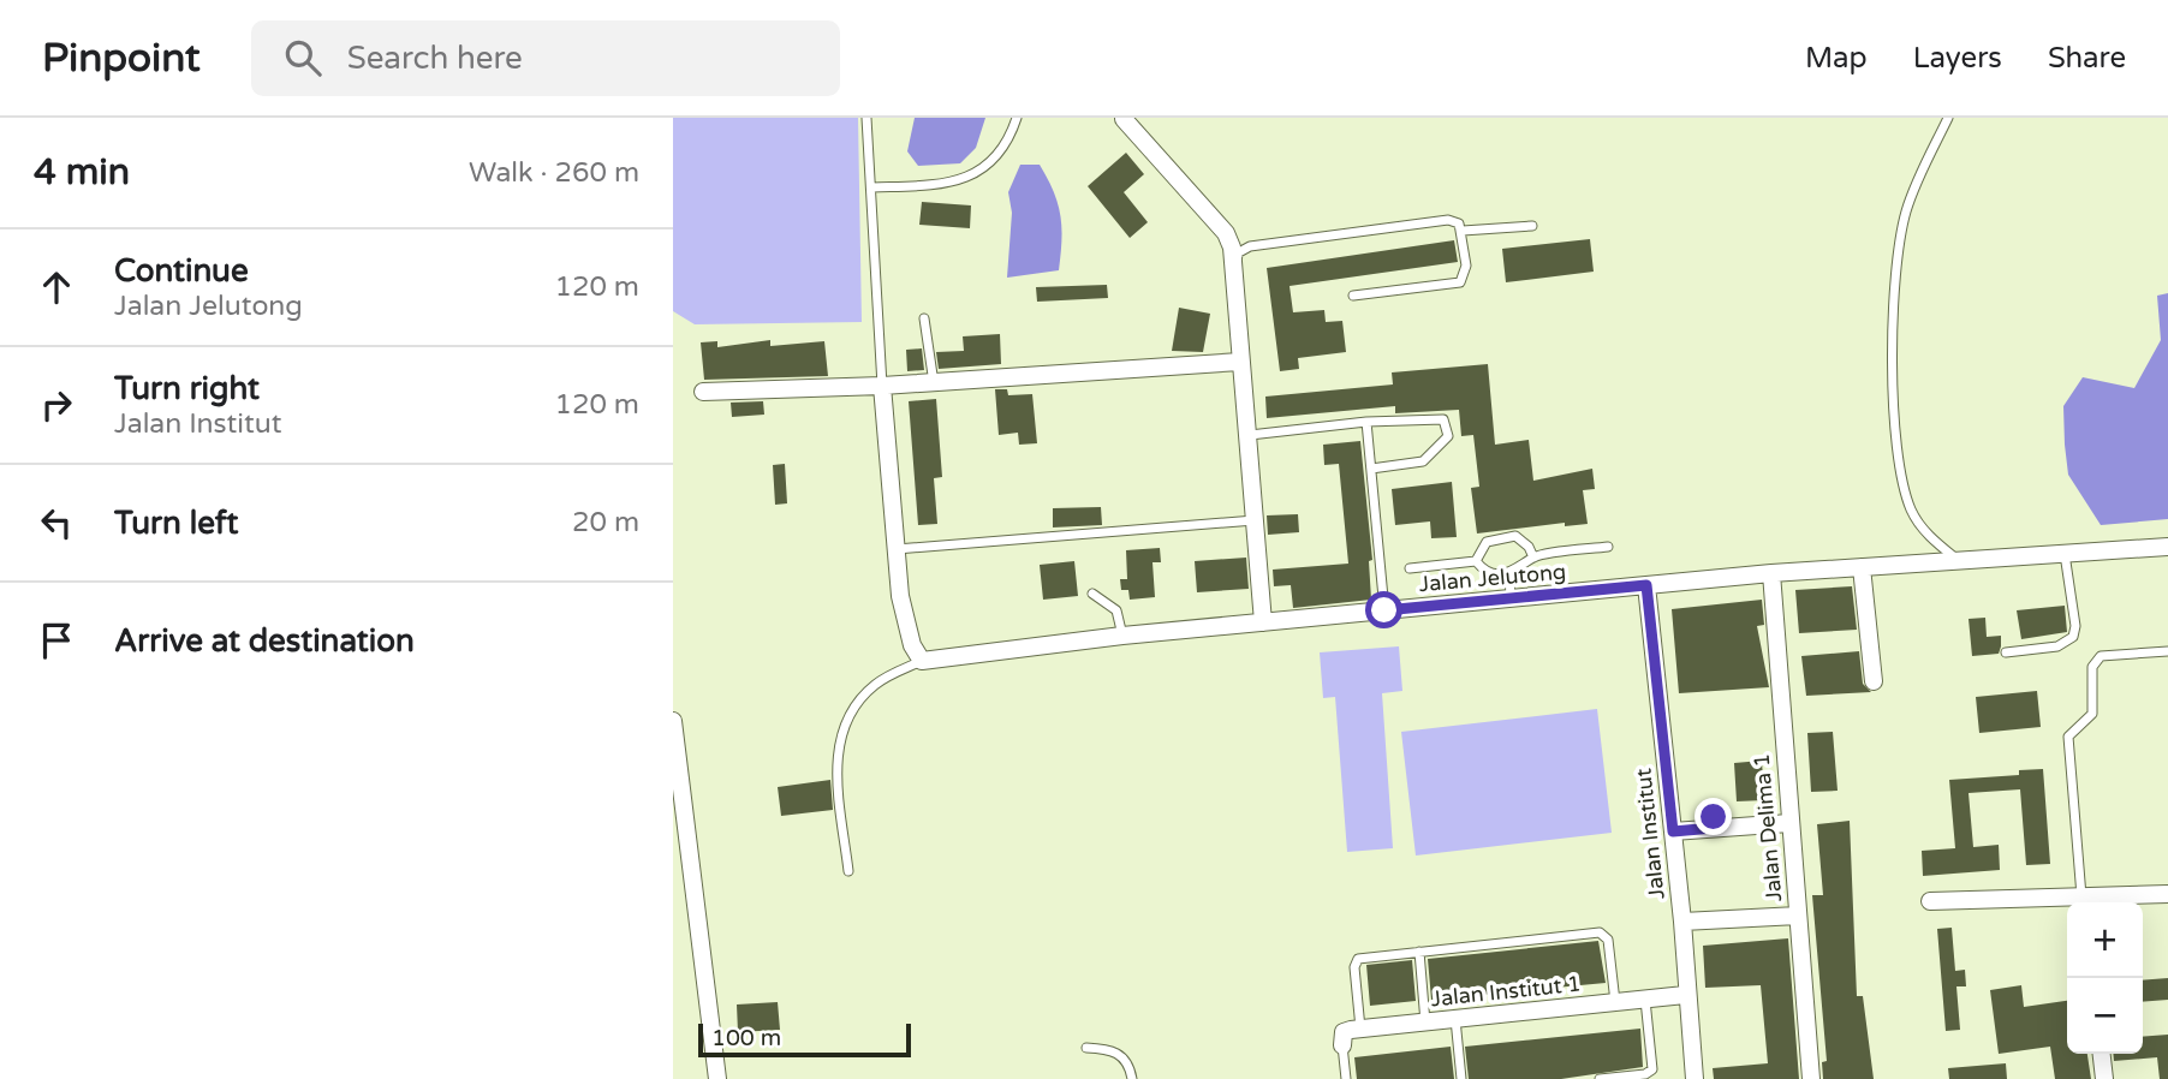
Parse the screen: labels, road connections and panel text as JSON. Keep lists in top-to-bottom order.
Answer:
{
  "streets": {
    "street": [
      "Jalan Jelutong",
      "Jalan Delima 1",
      "Jalan Institut",
      "Jalan Institut 1"
    ]
  },
  "crossings": [
    ["Jalan Jelutong", "Jalan Delima 1"],
    ["Jalan Jelutong", "Jalan Institut"],
    ["Jalan Institut", "Jalan Institut 1"]
  ],
  "scale_bar": "100 m",
  "page": {
    "header": "Pinpoint",
    "search": "Search here",
    "nav": ["Map", "Layers", "Share"],
    "heading": ["4 min", "Walk · 260 m"],
    "list": [
      ["Continue", "Jalan Jelutong", "120 m"],
      ["Turn right", "Jalan Institut", "120 m"],
      ["Turn left", "20 m"],
      "Arrive at destination"
    ],
    "map_buttons": ["+", "−"],
    "scale": "100 m"
  }
}
